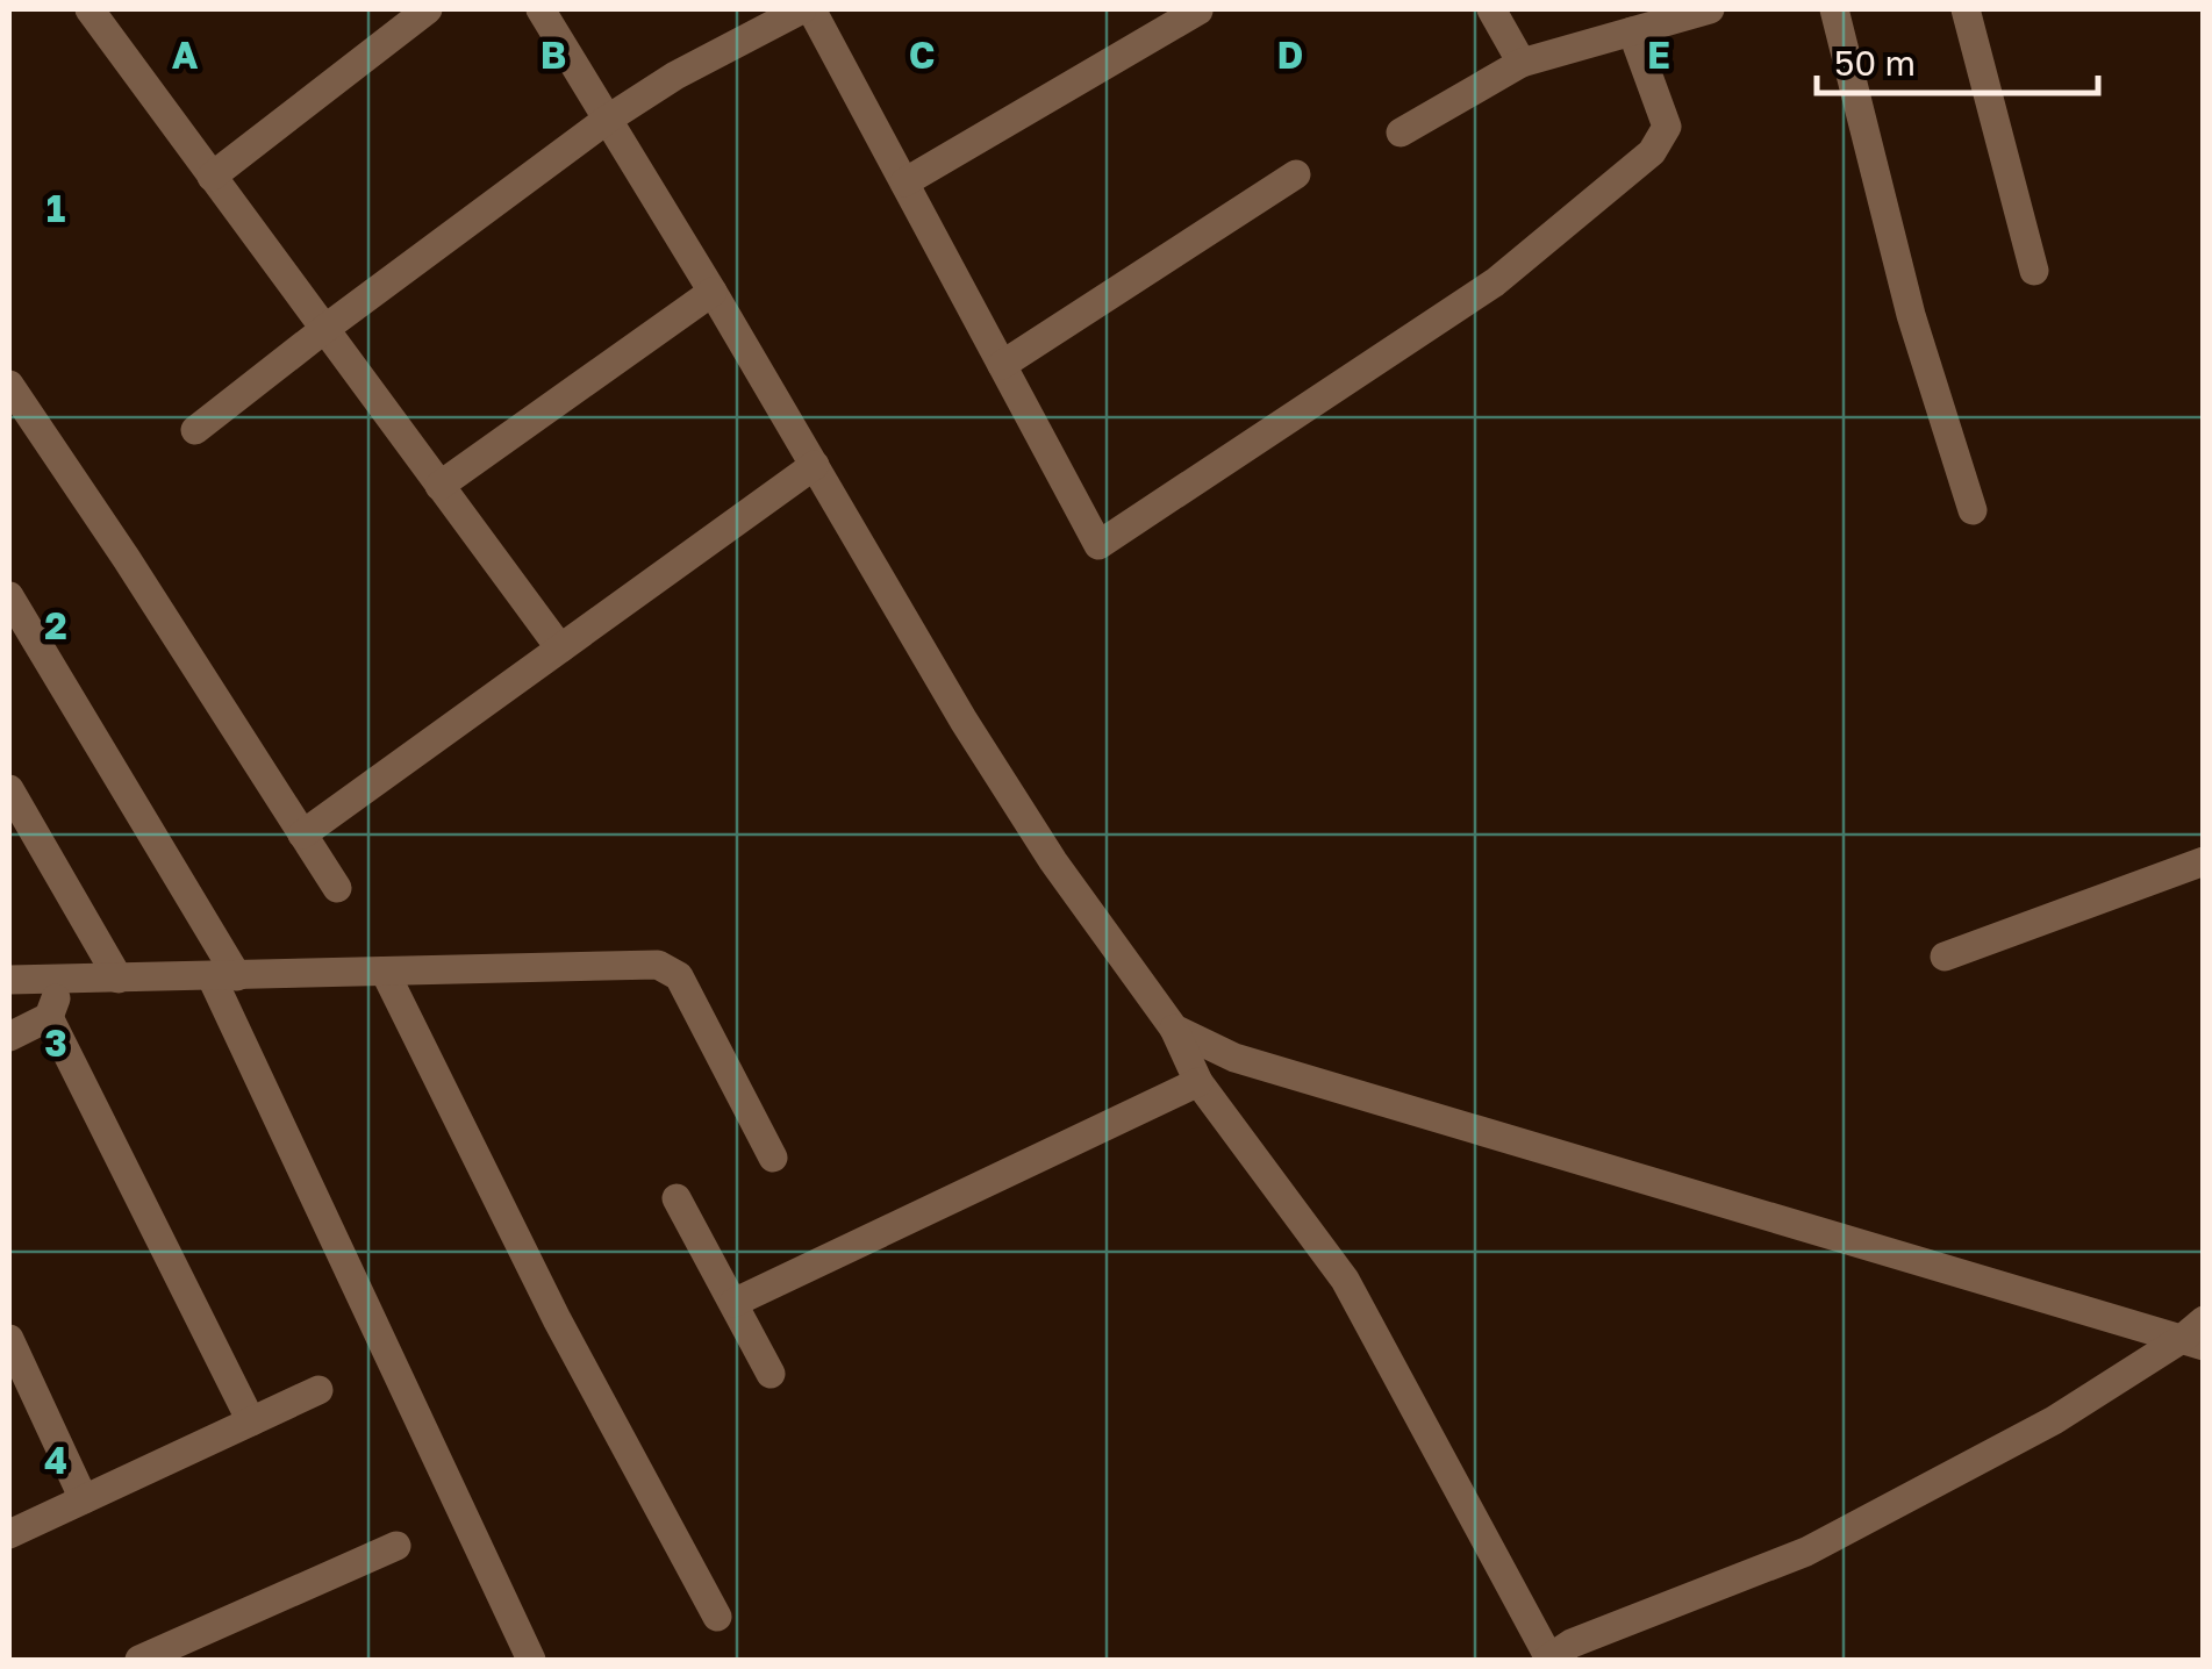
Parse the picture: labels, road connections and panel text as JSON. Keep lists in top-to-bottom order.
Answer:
{
  "scale_bar": "50 m",
  "grid": {
    "columns": [
      "A",
      "B",
      "C",
      "D",
      "E"
    ],
    "rows": [
      "1",
      "2",
      "3",
      "4"
    ]
  }
}
